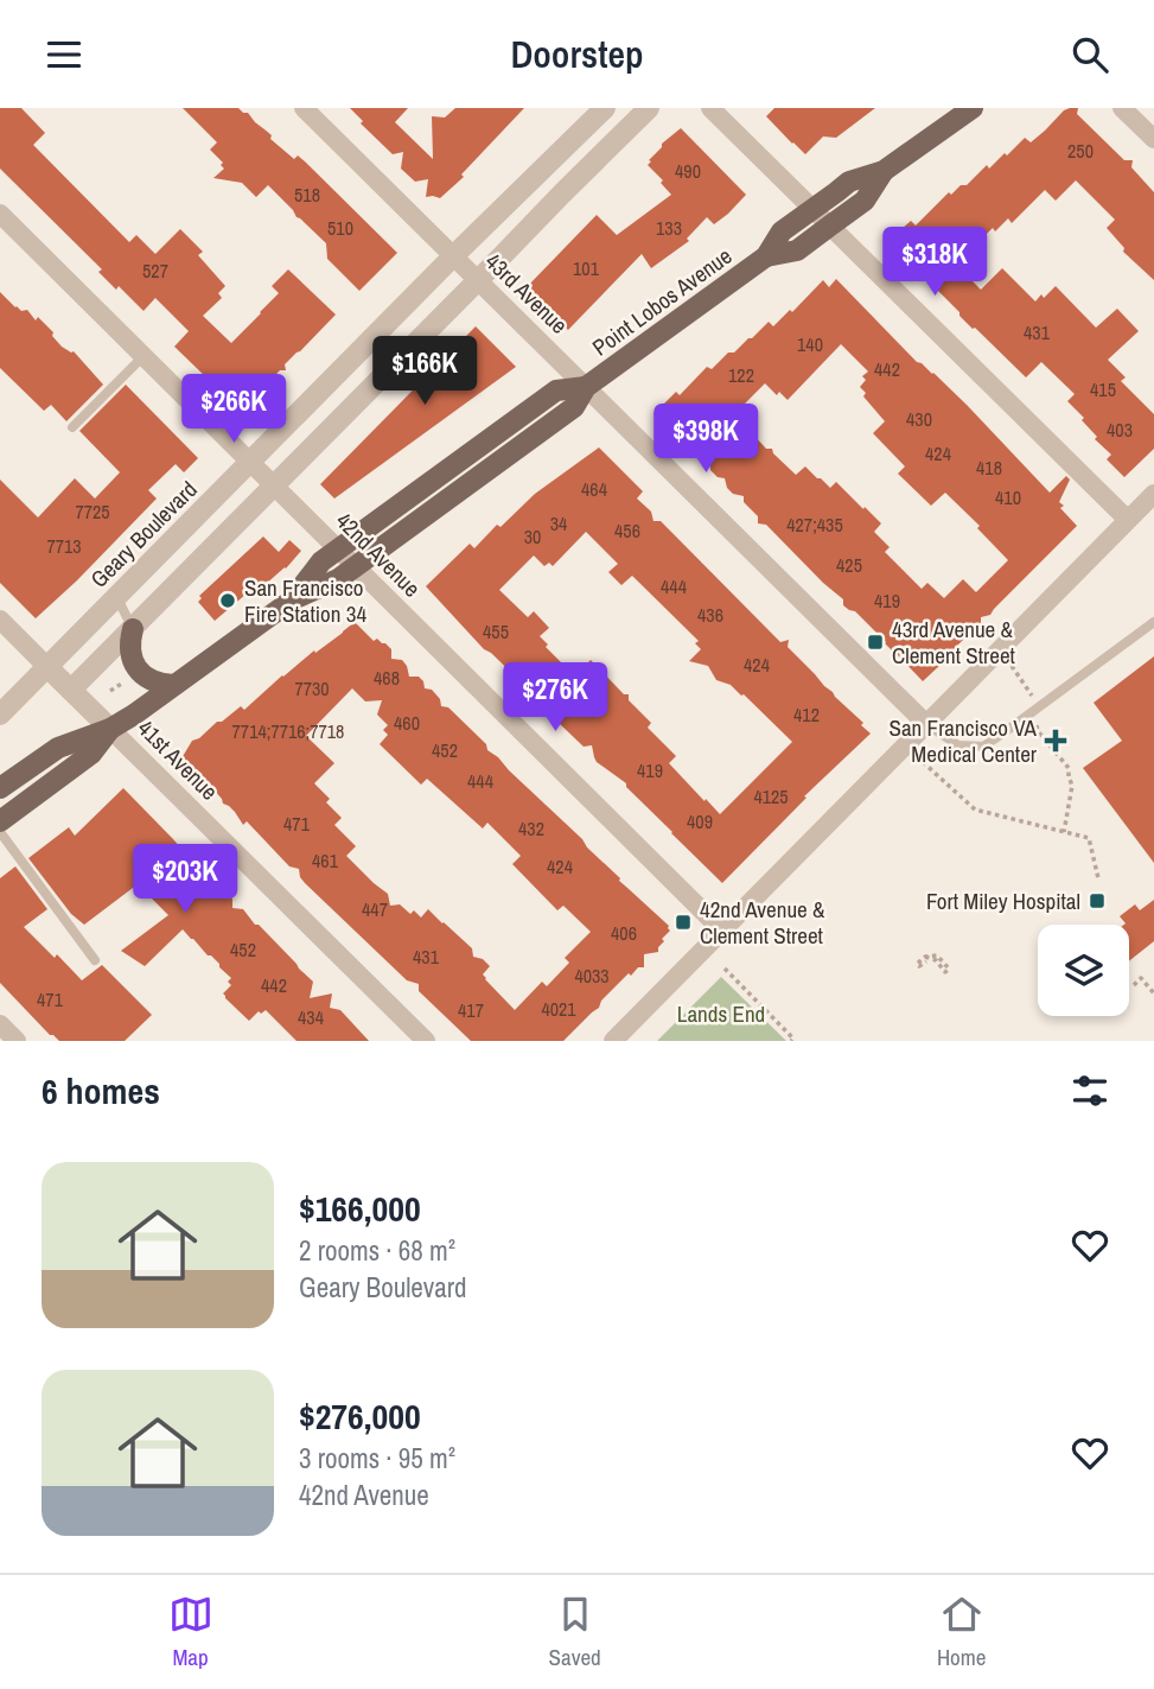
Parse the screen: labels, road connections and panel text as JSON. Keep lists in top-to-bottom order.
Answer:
{
  "streets": {
    "main road": ["Point Lobos Avenue"],
    "street": [
      "43rd Avenue",
      "Geary Boulevard",
      "42nd Avenue",
      "41st Avenue"
    ]
  },
  "crossings": [
    ["43rd Avenue", "Point Lobos Avenue"],
    ["43rd Avenue", "Geary Boulevard"],
    ["Point Lobos Avenue", "42nd Avenue"],
    ["Geary Boulevard", "42nd Avenue"],
    ["Geary Boulevard", "41st Avenue"]
  ],
  "parks": ["Lands End"],
  "places": {
    "other": ["San Francisco Fire Station 34"],
    "transit": ["43rd Avenue & Clement Street", "Fort Miley Hospital", "42nd Avenue & Clement Street"],
    "health": ["San Francisco VA Medical Center"]
  },
  "house_numbers": [
    "250",
    "490",
    "518",
    "510",
    "133",
    "101",
    "527",
    "431",
    "140",
    "442",
    "122",
    "415",
    "430",
    "403",
    "424",
    "418",
    "464",
    "410",
    "7725",
    "34",
    "427;435",
    "456",
    "30",
    "7713",
    "425",
    "444",
    "419",
    "436",
    "455",
    "424",
    "468",
    "7730",
    "412",
    "460",
    "7714;7716;7718",
    "452",
    "419",
    "444",
    "4125",
    "409",
    "471",
    "432",
    "461",
    "424",
    "447",
    "406",
    "452",
    "431",
    "4033",
    "442",
    "471",
    "4021",
    "417",
    "434"
  ],
  "page": {
    "header": "Doorstep",
    "price": [
      "$318K",
      "$166K",
      "$266K",
      "$398K",
      "$276K",
      "$203K"
    ],
    "heading": "6 homes",
    "list": [
      {
        "name": "$166,000",
        "note": "2 rooms · 68 m² · Geary Boulevard"
      },
      {
        "name": "$276,000",
        "note": "3 rooms · 95 m² · 42nd Avenue"
      }
    ],
    "tabs": ["Map", "Saved", "Home"]
  }
}
